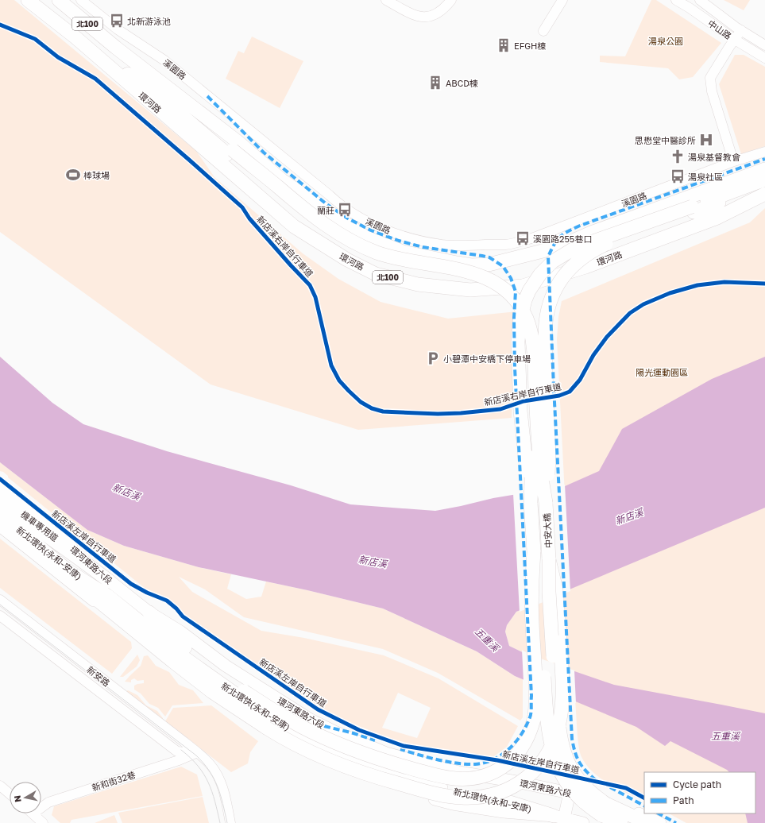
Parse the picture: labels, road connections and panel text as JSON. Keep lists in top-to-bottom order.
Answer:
{
  "streets": {
    "highway": [
      "北100",
      "環河路",
      "中安大橋",
      "新北環快(永和-安康)"
    ],
    "main road": ["環河東路六段"],
    "street": [
      "中山路",
      "溪園路",
      "機車專用道",
      "新安路",
      "新和街32巷"
    ],
    "cycle path": ["新店溪右岸自行車道", "新店溪左岸自行車道"]
  },
  "crossings": [
    ["機車專用道", "新北環快(永和-安康)"],
    ["機車專用道", "環河東路六段"],
    ["新北環快(永和-安康)", "環河東路六段"],
    ["新安路", "新和街32巷"]
  ],
  "water": ["新店溪", "五重溪"],
  "parks": ["湯泉公園", "陽光運動園區"],
  "places": {
    "bus stop": [
      "北新游泳池",
      "湯泉社區",
      "蘭莊",
      "溪園路255巷口"
    ],
    "building": ["EFGH棟", "ABCD棟"],
    "hospital": ["思懋堂中醫診所"],
    "church": ["湯泉基督教會"],
    "sports": ["棒球場"],
    "parking": ["小碧潭中安橋下停車場"]
  },
  "legend": ["Cycle path", "Path"],
  "north": "left"
}
